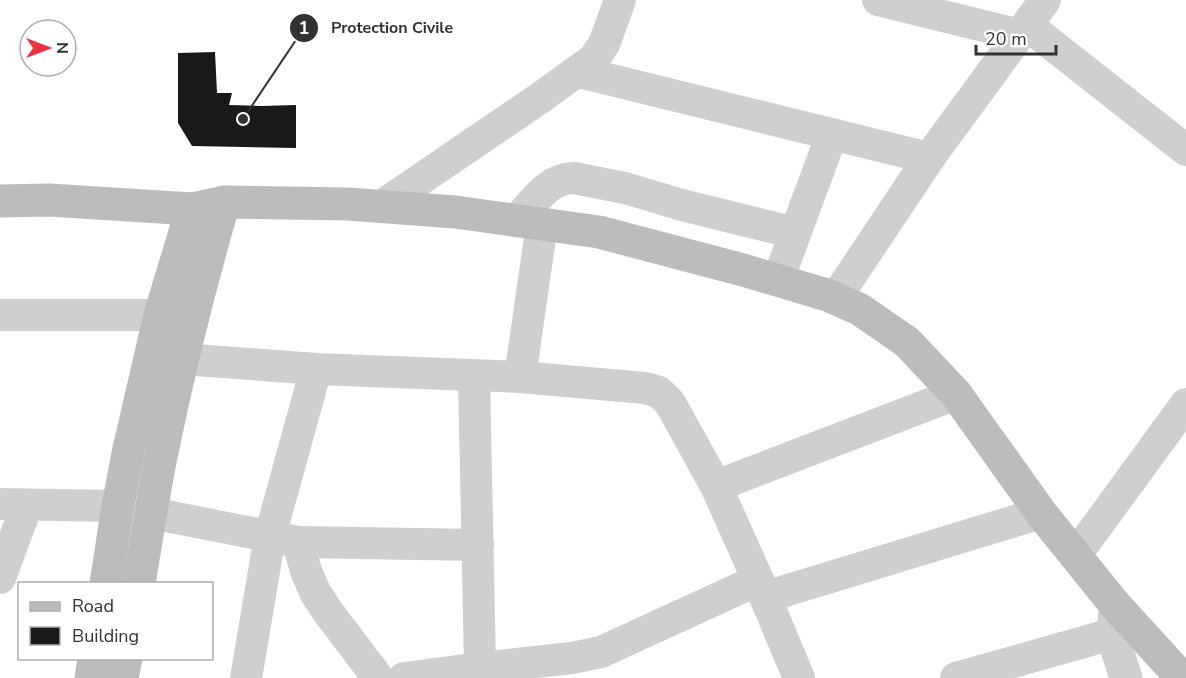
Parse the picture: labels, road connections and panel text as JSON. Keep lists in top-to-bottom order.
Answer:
{
  "places": ["Protection Civile"],
  "legend": ["Road", "Building"],
  "scale_bar": "20 m",
  "north": "right"
}
